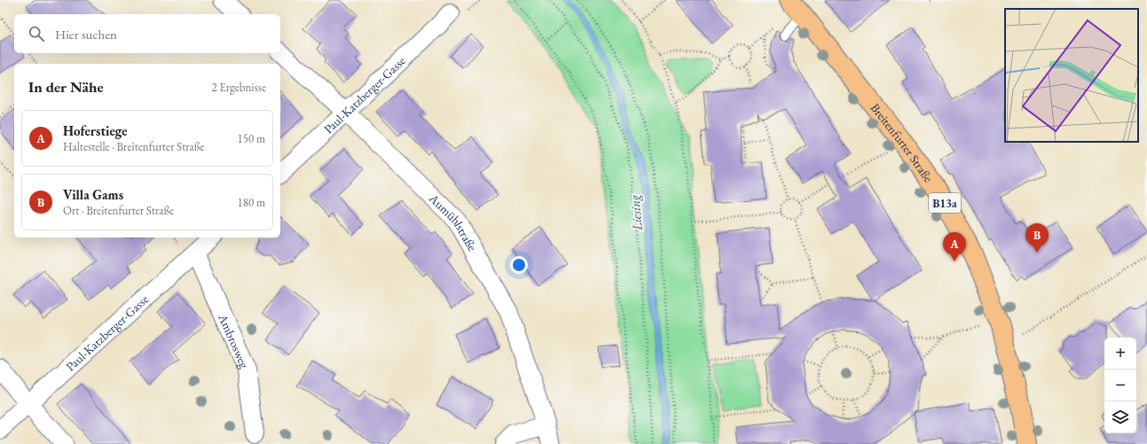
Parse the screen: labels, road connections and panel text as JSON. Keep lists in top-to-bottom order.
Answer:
{
  "streets": {
    "main road": ["Breitenfurter Straße", "B13a"],
    "street": ["Paul-Katzberger-Gasse", "Aumühlstraße", "Ambrosweg"]
  },
  "crossings": [
    ["Paul-Katzberger-Gasse", "Aumühlstraße"],
    ["Paul-Katzberger-Gasse", "Ambrosweg"]
  ],
  "water": ["Liesing"],
  "page": {
    "search": "Hier suchen",
    "heading": ["In der Nähe", "2 Ergebnisse"],
    "list": [
      {
        "mark": "A",
        "name": "Hoferstiege",
        "note": "Haltestelle · Breitenfurter Straße",
        "value": "150 m"
      },
      {
        "mark": "B",
        "name": "Villa Gams",
        "note": "Ort · Breitenfurter Straße",
        "value": "180 m"
      }
    ],
    "pins": ["B", "A"],
    "map_buttons": ["+", "−"]
  }
}
